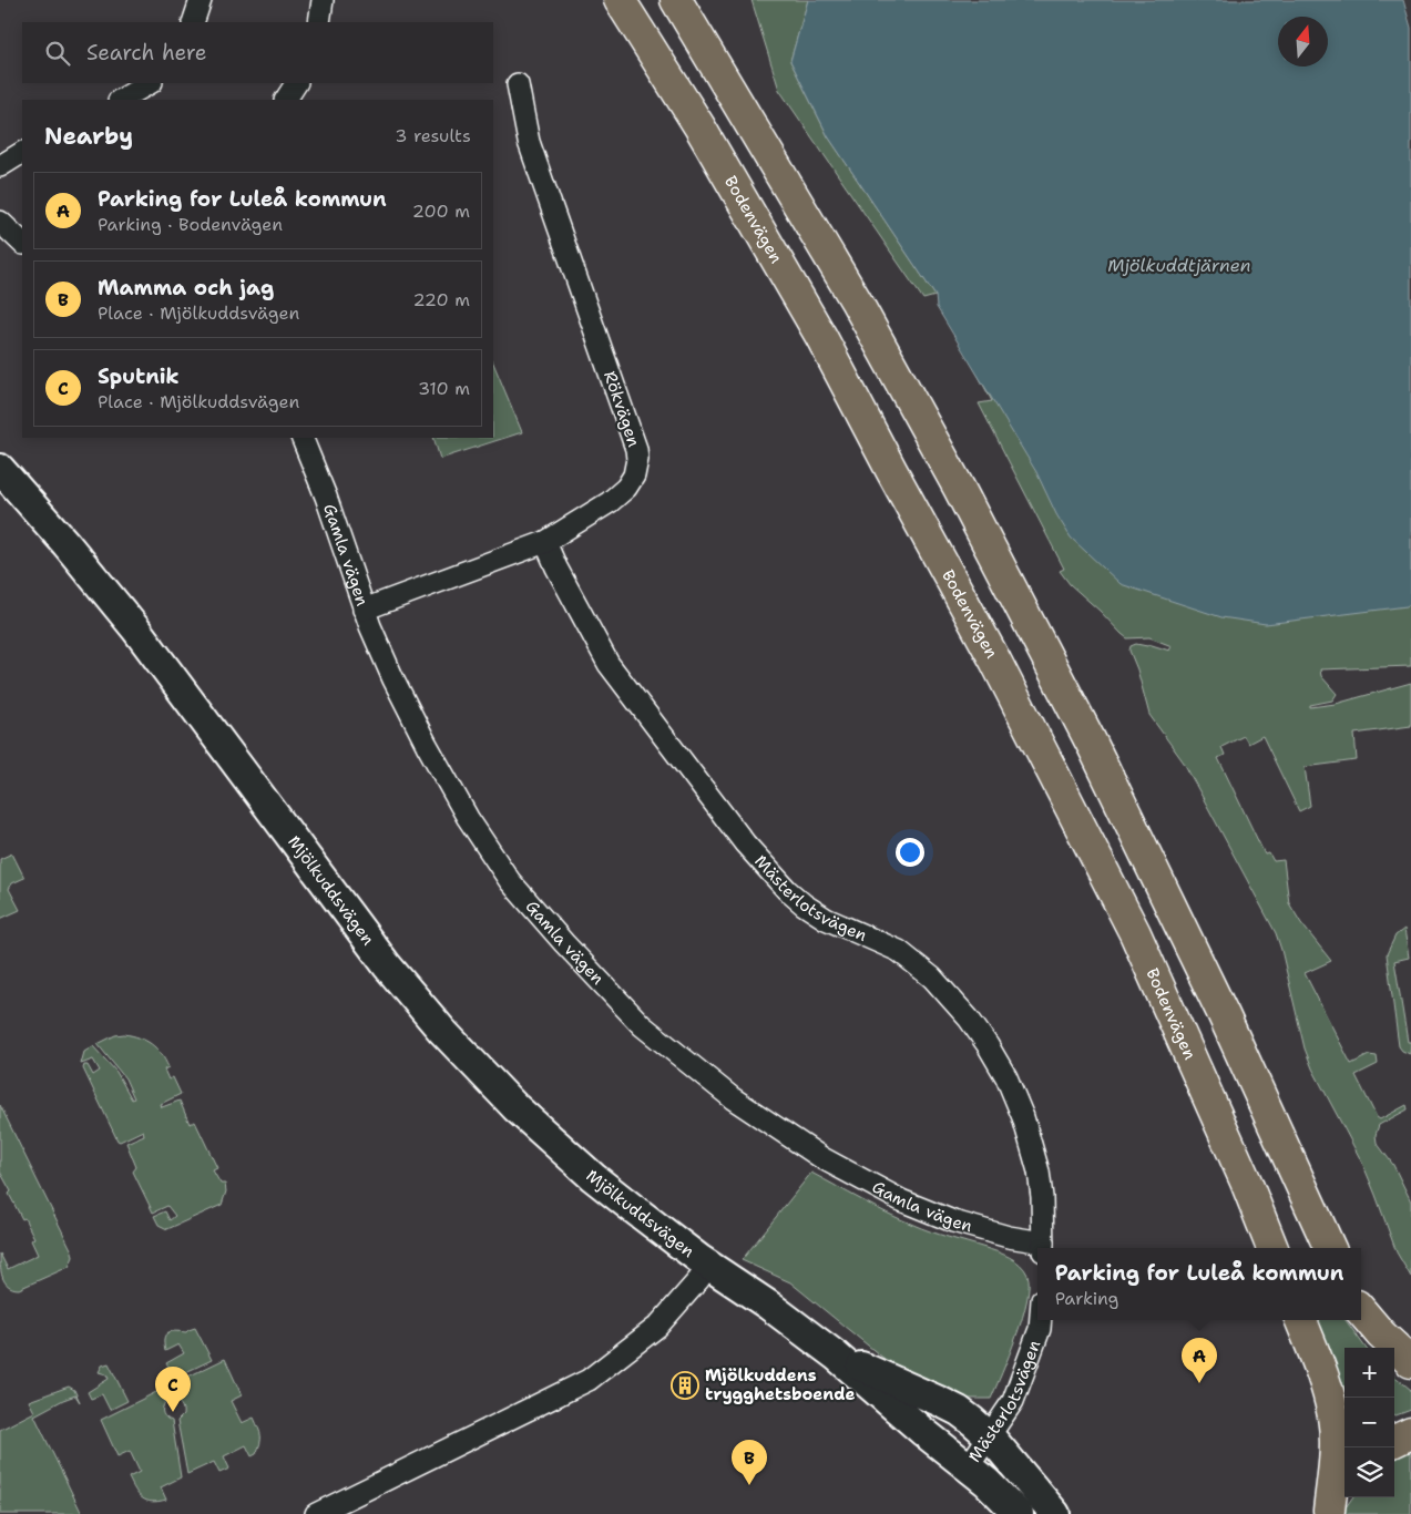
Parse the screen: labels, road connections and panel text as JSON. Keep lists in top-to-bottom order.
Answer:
{
  "streets": {
    "main road": ["Bodenvägen"],
    "street": [
      "Rökvägen",
      "Gamla vägen",
      "Mjölkuddsvägen",
      "Mästerlotsvägen"
    ]
  },
  "crossings": [
    ["Rökvägen", "Gamla vägen"],
    ["Rökvägen", "Mästerlotsvägen"],
    ["Gamla vägen", "Mästerlotsvägen"],
    ["Mjölkuddsvägen", "Mästerlotsvägen"]
  ],
  "water": ["Mjölkuddtjärnen"],
  "places": {
    "building": ["Mjölkuddens trygghetsboende"]
  },
  "north": "top",
  "page": {
    "search": "Search here",
    "heading": ["Nearby", "3 results"],
    "list": [
      {
        "mark": "A",
        "name": "Parking for Luleå kommun",
        "note": "Parking · Bodenvägen",
        "value": "200 m"
      },
      {
        "mark": "B",
        "name": "Mamma och jag",
        "note": "Place · Mjölkuddsvägen",
        "value": "220 m"
      },
      {
        "mark": "C",
        "name": "Sputnik",
        "note": "Place · Mjölkuddsvägen",
        "value": "310 m"
      }
    ],
    "popup": ["Parking for Luleå kommun", "Parking"],
    "pins": ["A", "C", "B"],
    "map_buttons": ["+", "−"]
  }
}
